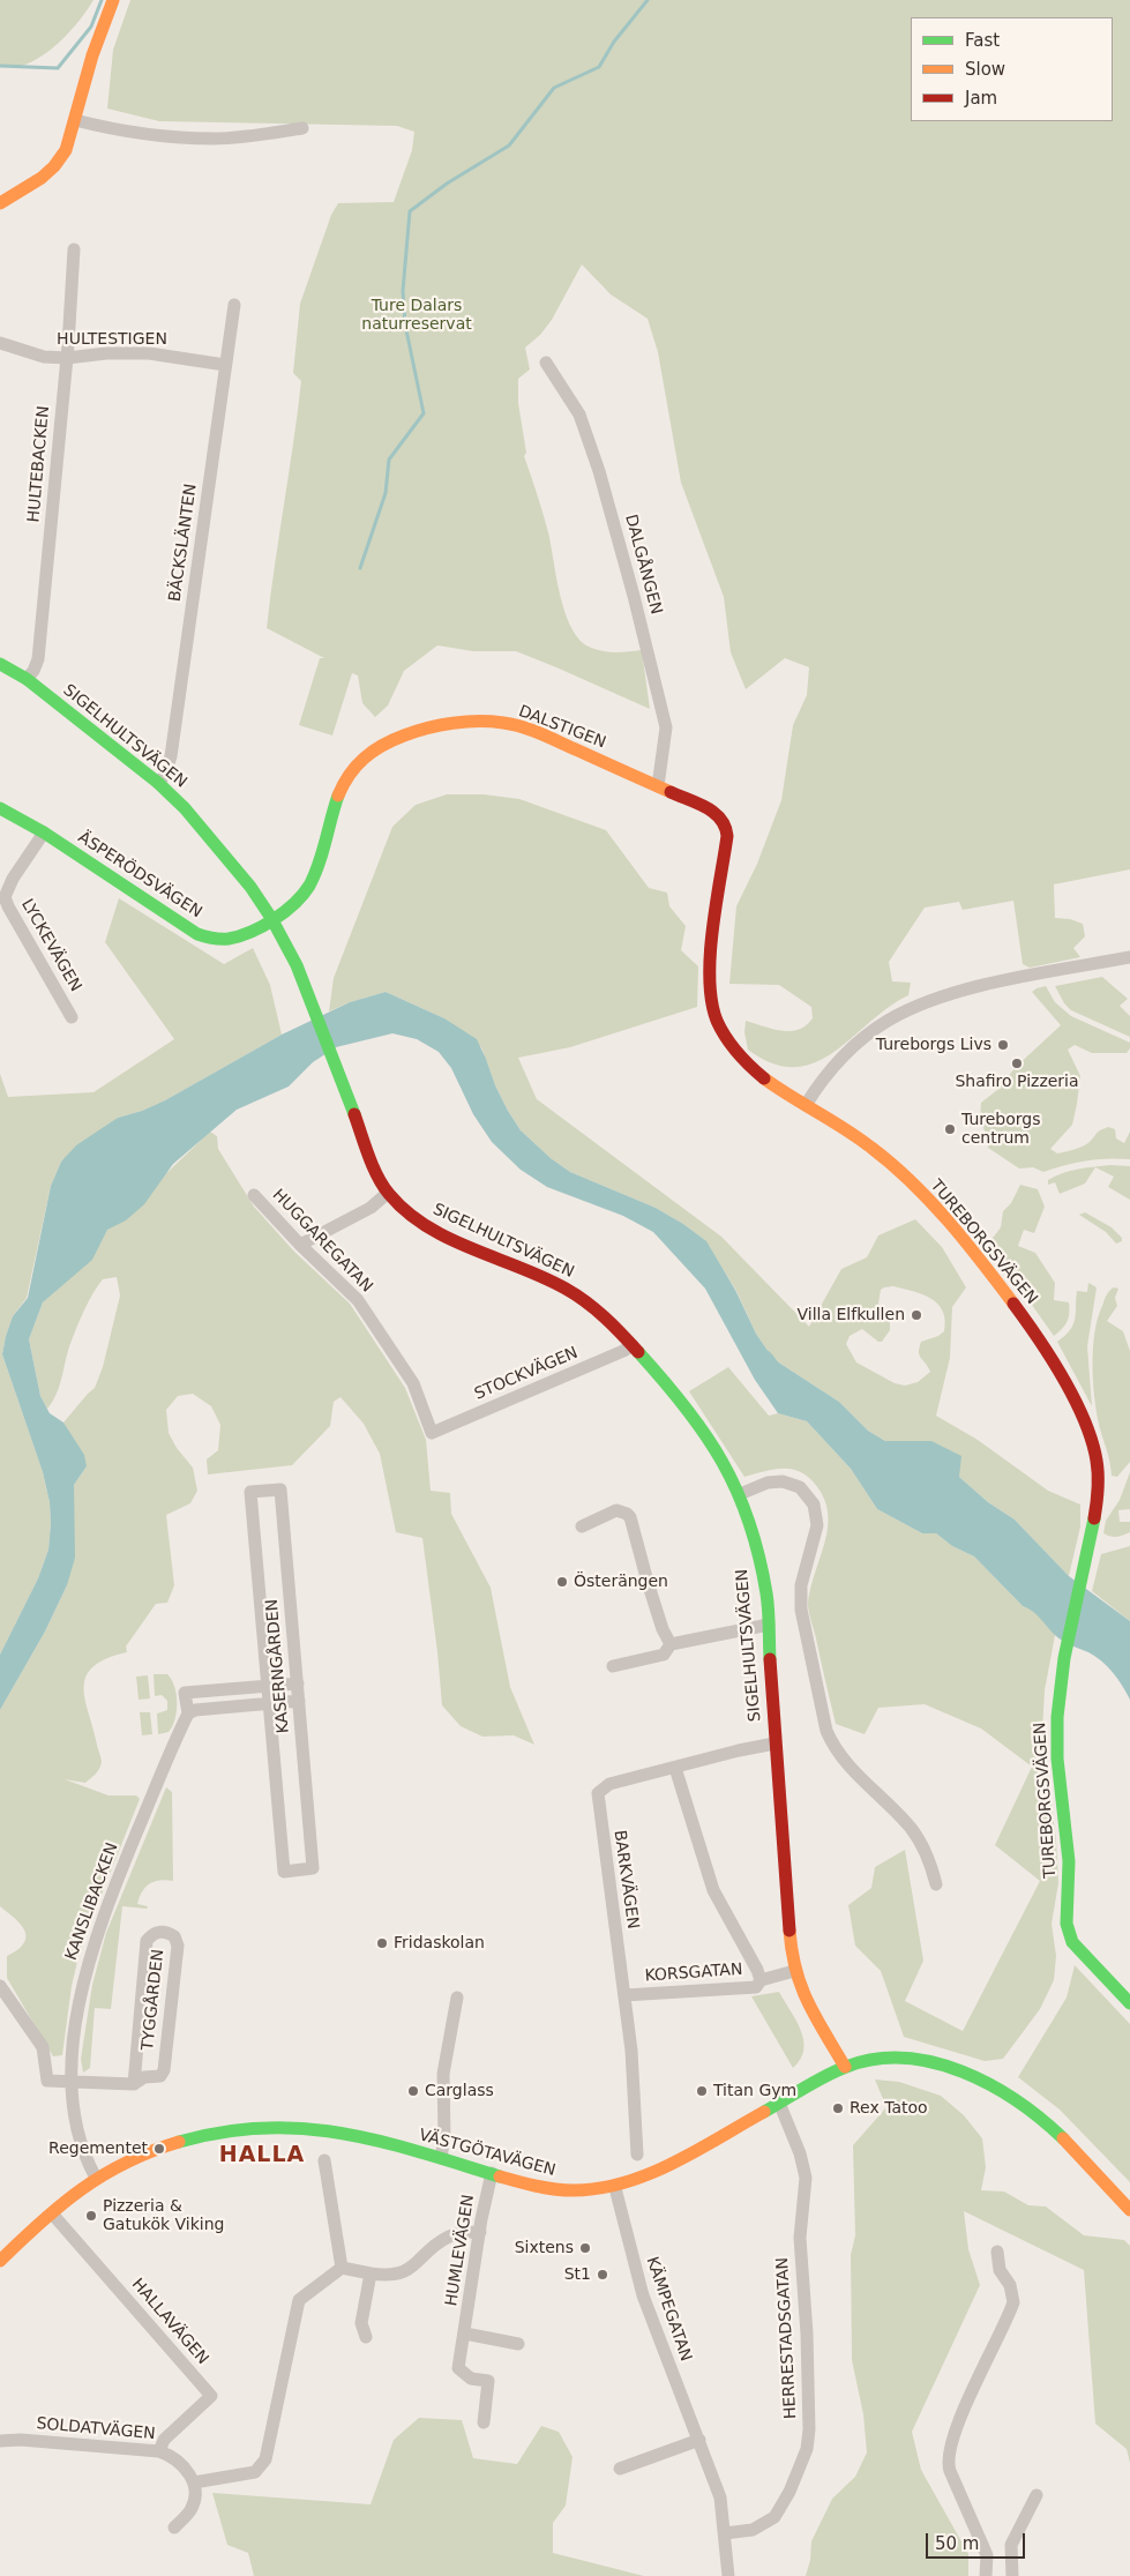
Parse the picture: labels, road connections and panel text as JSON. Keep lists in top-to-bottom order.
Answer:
{
  "streets": {
    "street": [
      "HULTESTIGEN",
      "HULTEBACKEN",
      "BÄCKSLÄNTEN",
      "DALGÅNGEN",
      "DALSTIGEN",
      "SIGELHULTSVÄGEN",
      "ÄSPERÖDSVÄGEN",
      "LYCKEVÄGEN",
      "HUGGAREGATAN",
      "TUREBORGSVÄGEN",
      "STOCKVÄGEN",
      "KASERNGÅRDEN",
      "BARKVÄGEN",
      "KANSLIBACKEN",
      "KORSGATAN",
      "TYGGÅRDEN",
      "VÄSTGÖTAVÄGEN",
      "HUMLEVÄGEN",
      "KÄMPEGATAN",
      "HALLAVÄGEN",
      "HERRESTADSGATAN",
      "SOLDATVÄGEN"
    ]
  },
  "crossings": [
    ["HULTESTIGEN", "HULTEBACKEN"],
    ["HULTESTIGEN", "BÄCKSLÄNTEN"],
    ["HULTEBACKEN", "SIGELHULTSVÄGEN"],
    ["BÄCKSLÄNTEN", "SIGELHULTSVÄGEN"],
    ["DALGÅNGEN", "DALSTIGEN"],
    ["DALSTIGEN", "ÄSPERÖDSVÄGEN"],
    ["DALSTIGEN", "TUREBORGSVÄGEN"],
    ["SIGELHULTSVÄGEN", "ÄSPERÖDSVÄGEN"],
    ["SIGELHULTSVÄGEN", "STOCKVÄGEN"],
    ["SIGELHULTSVÄGEN", "BARKVÄGEN"],
    ["SIGELHULTSVÄGEN", "KORSGATAN"],
    ["SIGELHULTSVÄGEN", "VÄSTGÖTAVÄGEN"],
    ["ÄSPERÖDSVÄGEN", "LYCKEVÄGEN"],
    ["HUGGAREGATAN", "STOCKVÄGEN"],
    ["BARKVÄGEN", "KORSGATAN"],
    ["KANSLIBACKEN", "TYGGÅRDEN"],
    ["KANSLIBACKEN", "VÄSTGÖTAVÄGEN"],
    ["VÄSTGÖTAVÄGEN", "HUMLEVÄGEN"],
    ["VÄSTGÖTAVÄGEN", "KÄMPEGATAN"],
    ["VÄSTGÖTAVÄGEN", "HALLAVÄGEN"],
    ["VÄSTGÖTAVÄGEN", "HERRESTADSGATAN"],
    ["KÄMPEGATAN", "HERRESTADSGATAN"],
    ["HALLAVÄGEN", "SOLDATVÄGEN"]
  ],
  "districts": ["HALLA"],
  "parks": ["Ture Dalars naturreservat"],
  "places": [
    "Tureborgs Livs",
    "Shafiro Pizzeria",
    "Tureborgs centrum",
    "Villa Elfkullen",
    "Österängen",
    "Fridaskolan",
    "Carglass",
    "Titan Gym",
    "Rex Tatoo",
    "Regementet",
    "Pizzeria & Gatukök Viking",
    "Sixtens",
    "St1"
  ],
  "legend": ["Fast", "Slow", "Jam"],
  "scale_bar": "50 m"
}
